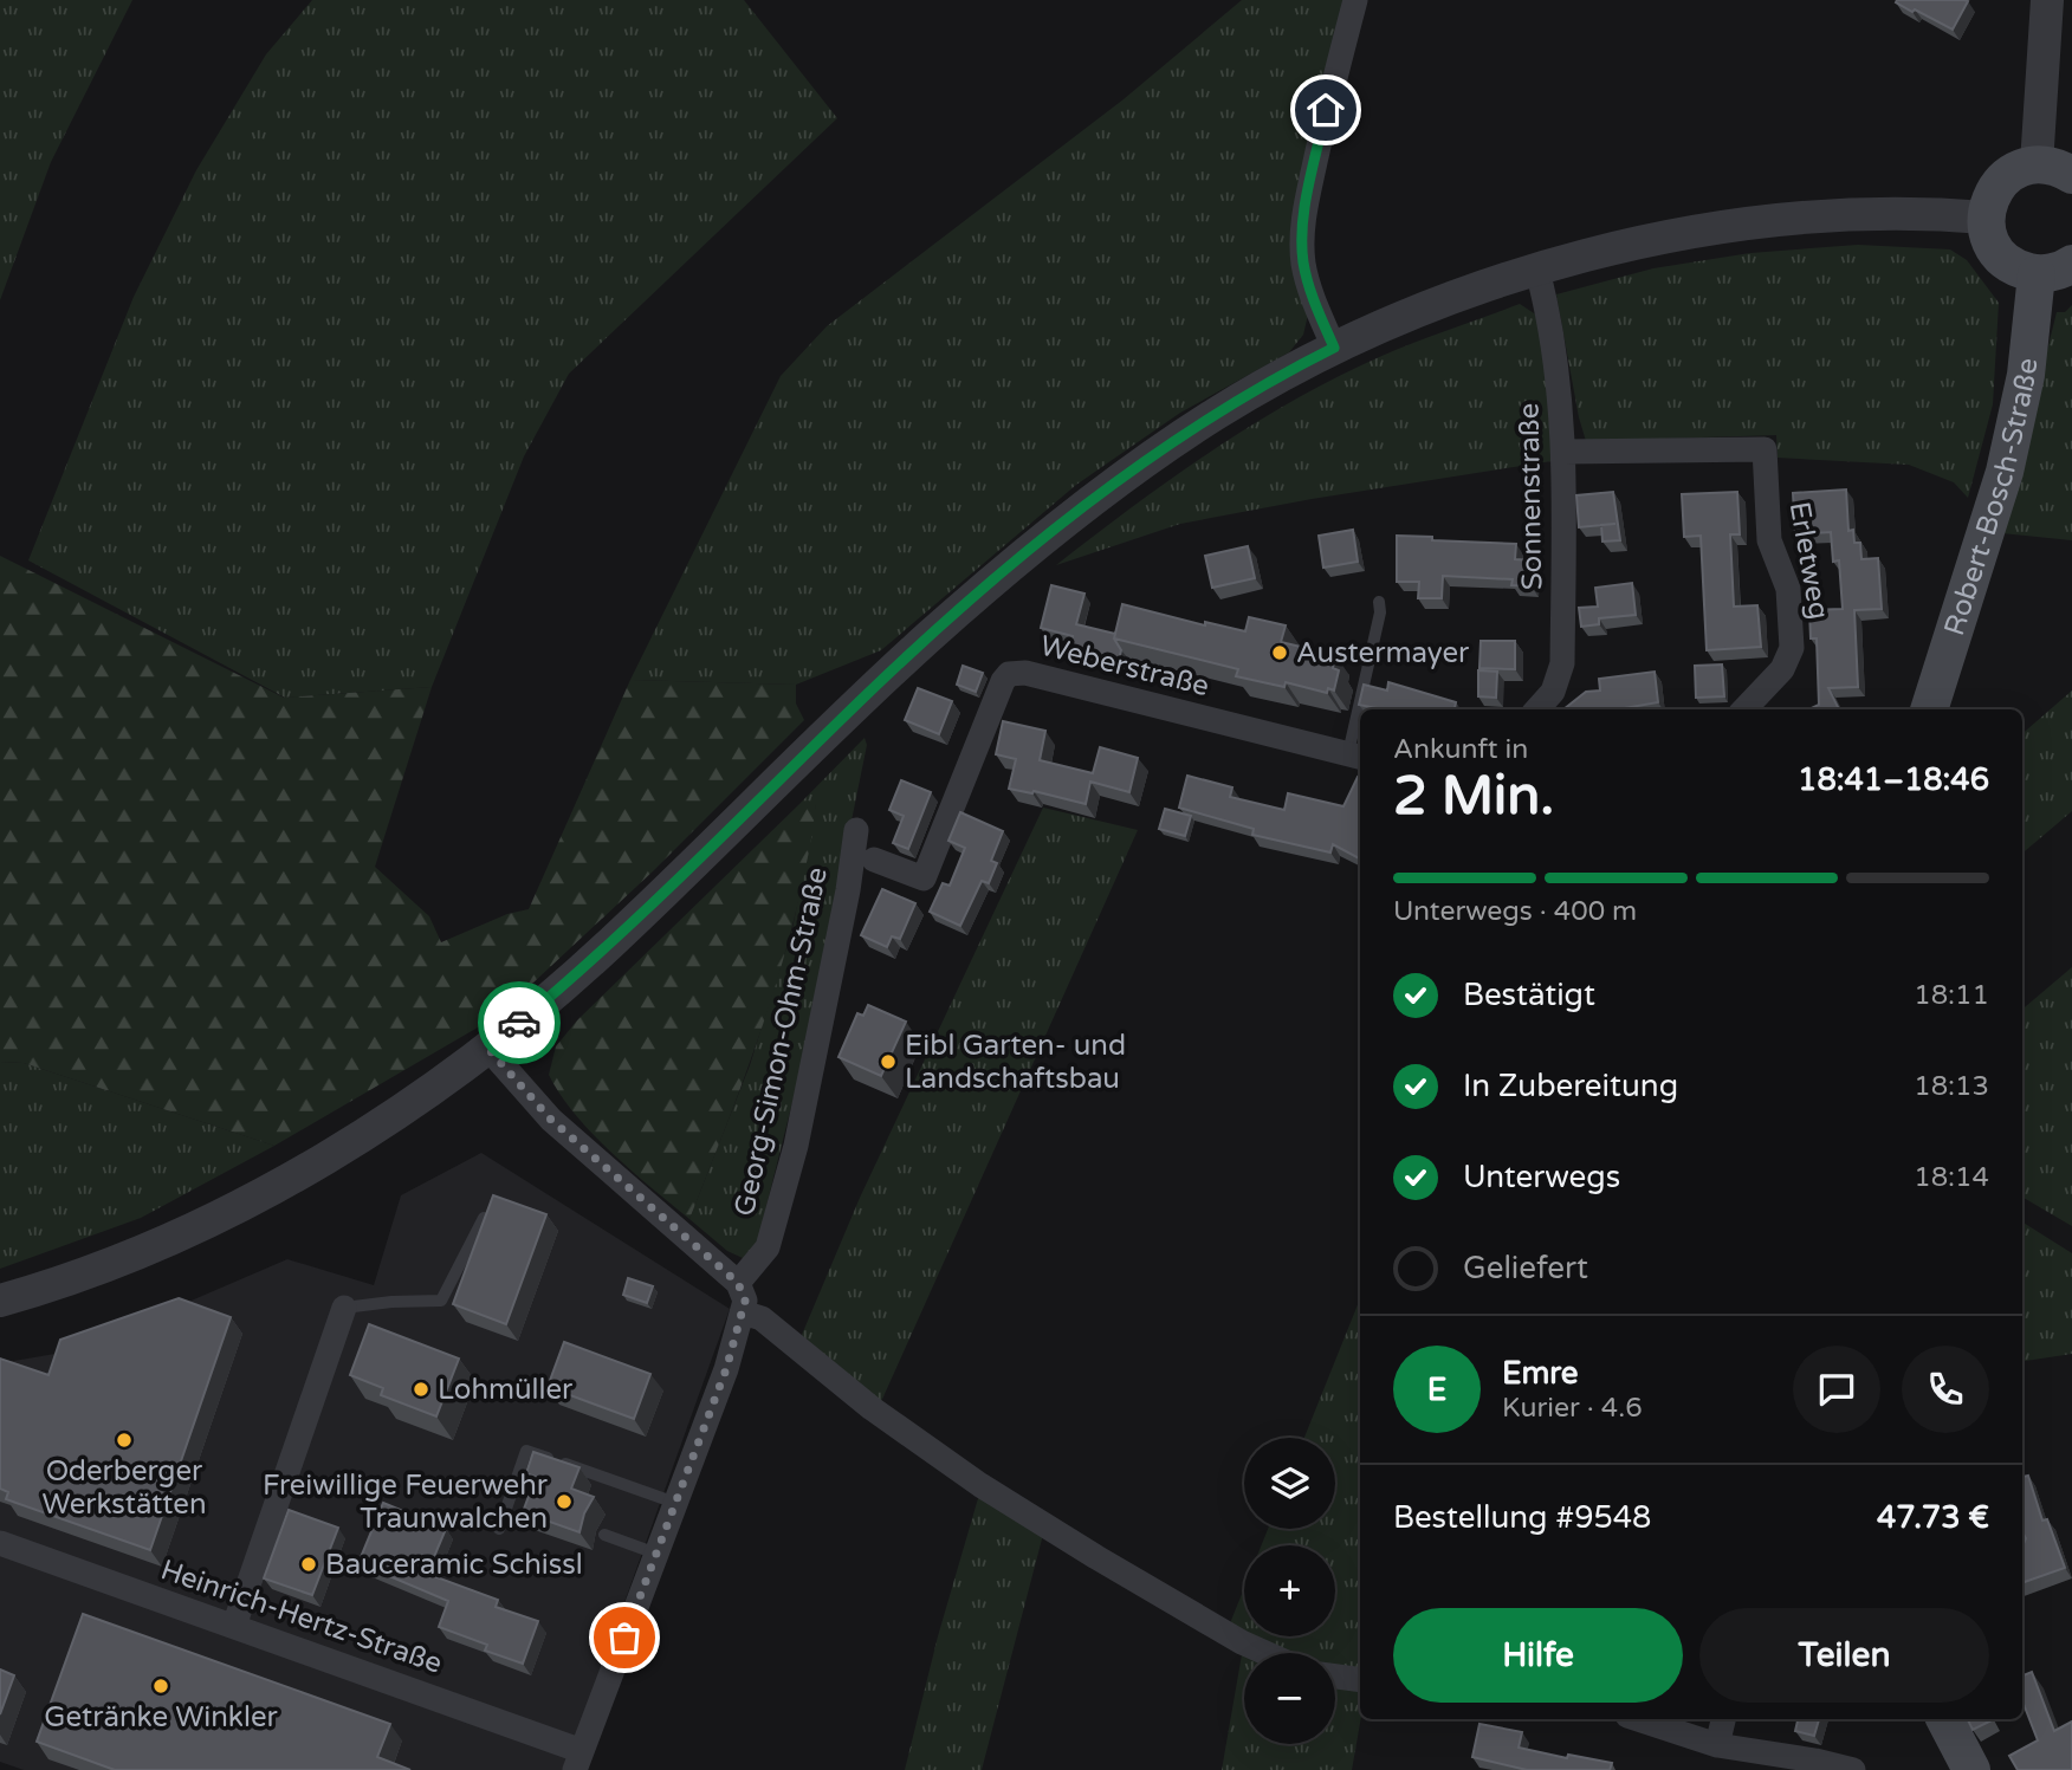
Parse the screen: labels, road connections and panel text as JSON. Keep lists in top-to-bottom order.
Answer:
{
  "streets": {
    "main road": ["Robert-Bosch-Straße"],
    "street": [
      "Sonnenstraße",
      "Erletweg",
      "Weberstraße",
      "Georg-Simon-Ohm-Straße",
      "Heinrich-Hertz-Straße"
    ]
  },
  "crossings": [
    ["Sonnenstraße", "Erletweg"]
  ],
  "places": [
    "Austermayer",
    "Eibl Garten- und Landschaftsbau",
    "Lohmüller",
    "Oderberger Werkstätten",
    "Freiwillige Feuerwehr Traunwalchen",
    "Bauceramic Schissl",
    "Getränke Winkler"
  ],
  "page": {
    "heading": ["2 Min.", "Ankunft in", "18:41–18:46"],
    "panel": [
      "Emre",
      "Kurier · 4.6",
      "Bestellung #9548",
      "47.73 €"
    ],
    "bar": "Unterwegs · 400 m",
    "list": [
      ["Bestätigt", "18:11"],
      ["In Zubereitung", "18:13"],
      ["Unterwegs", "18:14"],
      "Geliefert"
    ],
    "round": "E",
    "map_buttons": ["+", "−"],
    "buttons": ["Hilfe", "Teilen"]
  }
}
